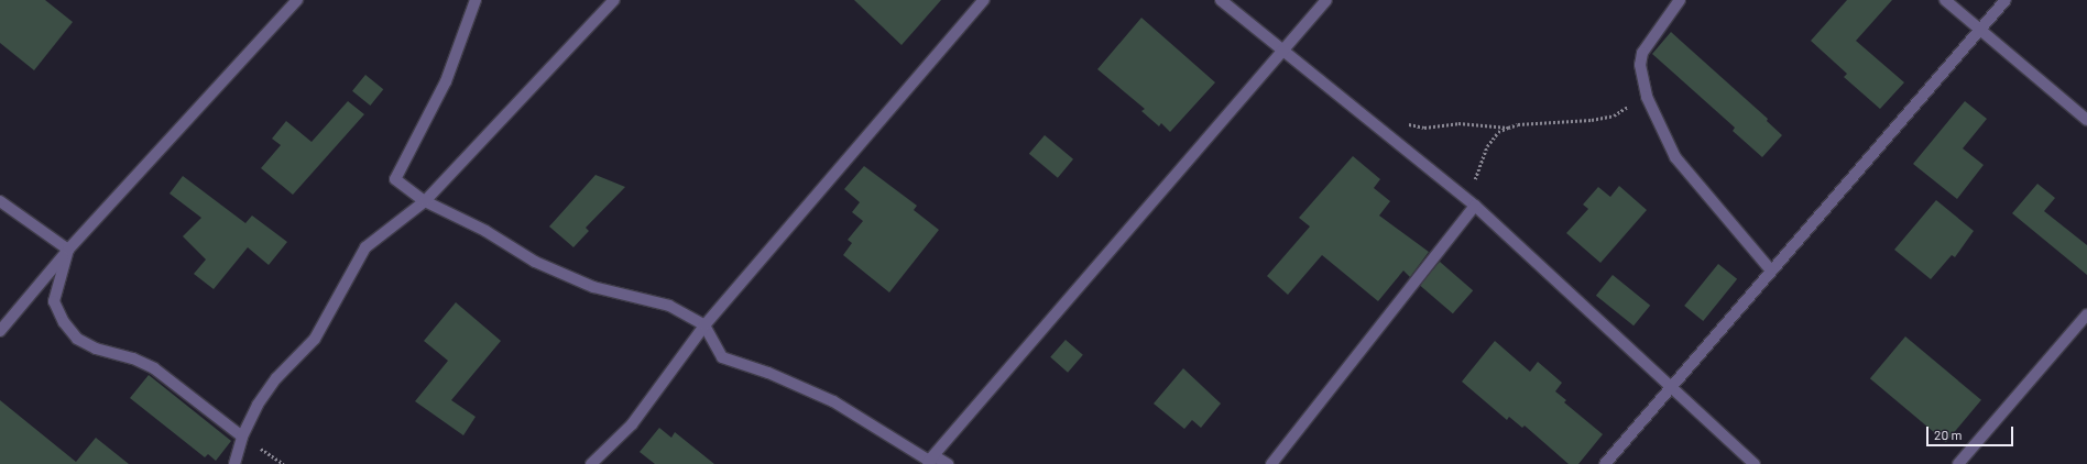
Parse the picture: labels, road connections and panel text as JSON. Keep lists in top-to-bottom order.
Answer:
{
  "scale_bar": "20 m"
}
